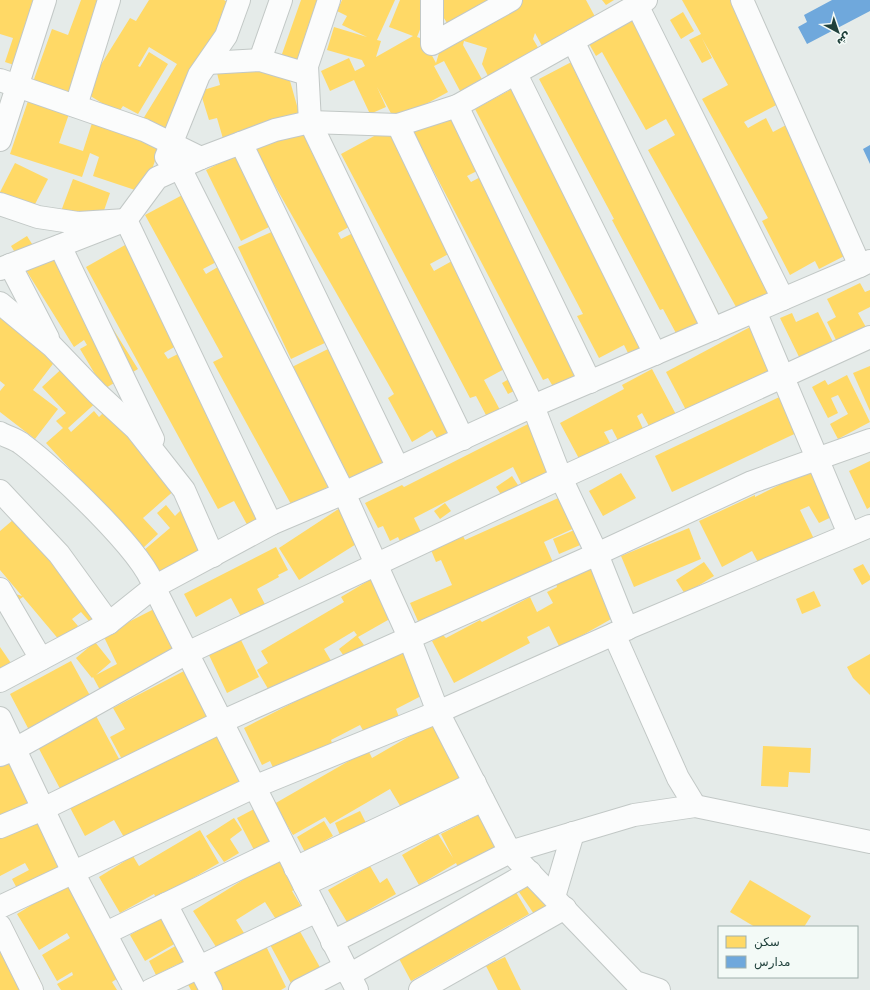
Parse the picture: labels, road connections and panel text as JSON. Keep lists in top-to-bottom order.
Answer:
{
  "legend": ["سكن", "مدارس"],
  "north": "bottom right"
}
